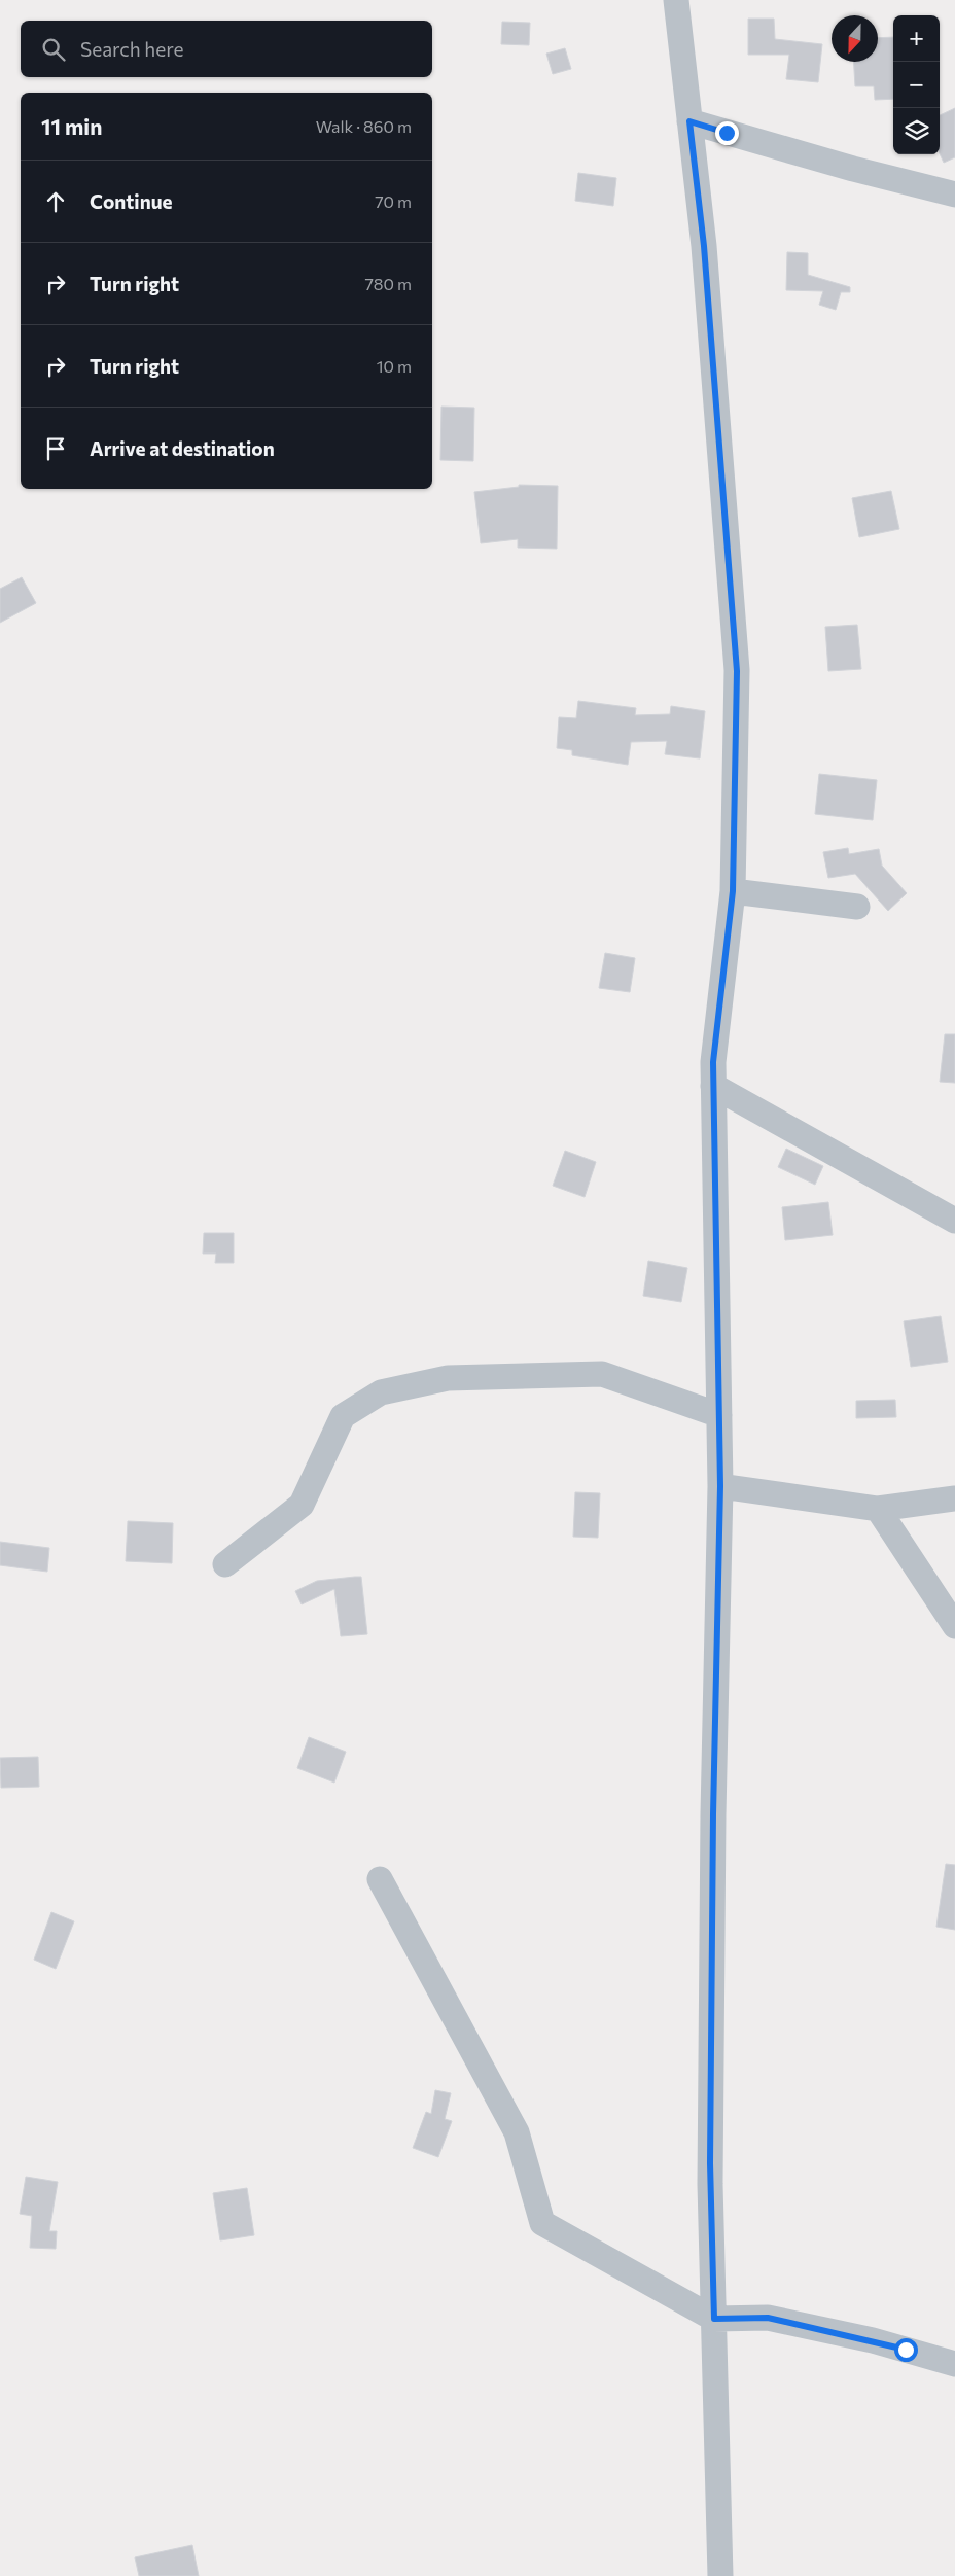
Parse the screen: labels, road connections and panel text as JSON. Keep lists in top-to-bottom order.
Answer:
{
  "north": "bottom",
  "page": {
    "map_buttons": ["+", "−"],
    "search": "Search here",
    "heading": ["11 min", "Walk · 860 m"],
    "list": [
      ["Continue", "70 m"],
      ["Turn right", "780 m"],
      ["Turn right", "10 m"],
      "Arrive at destination"
    ]
  }
}
